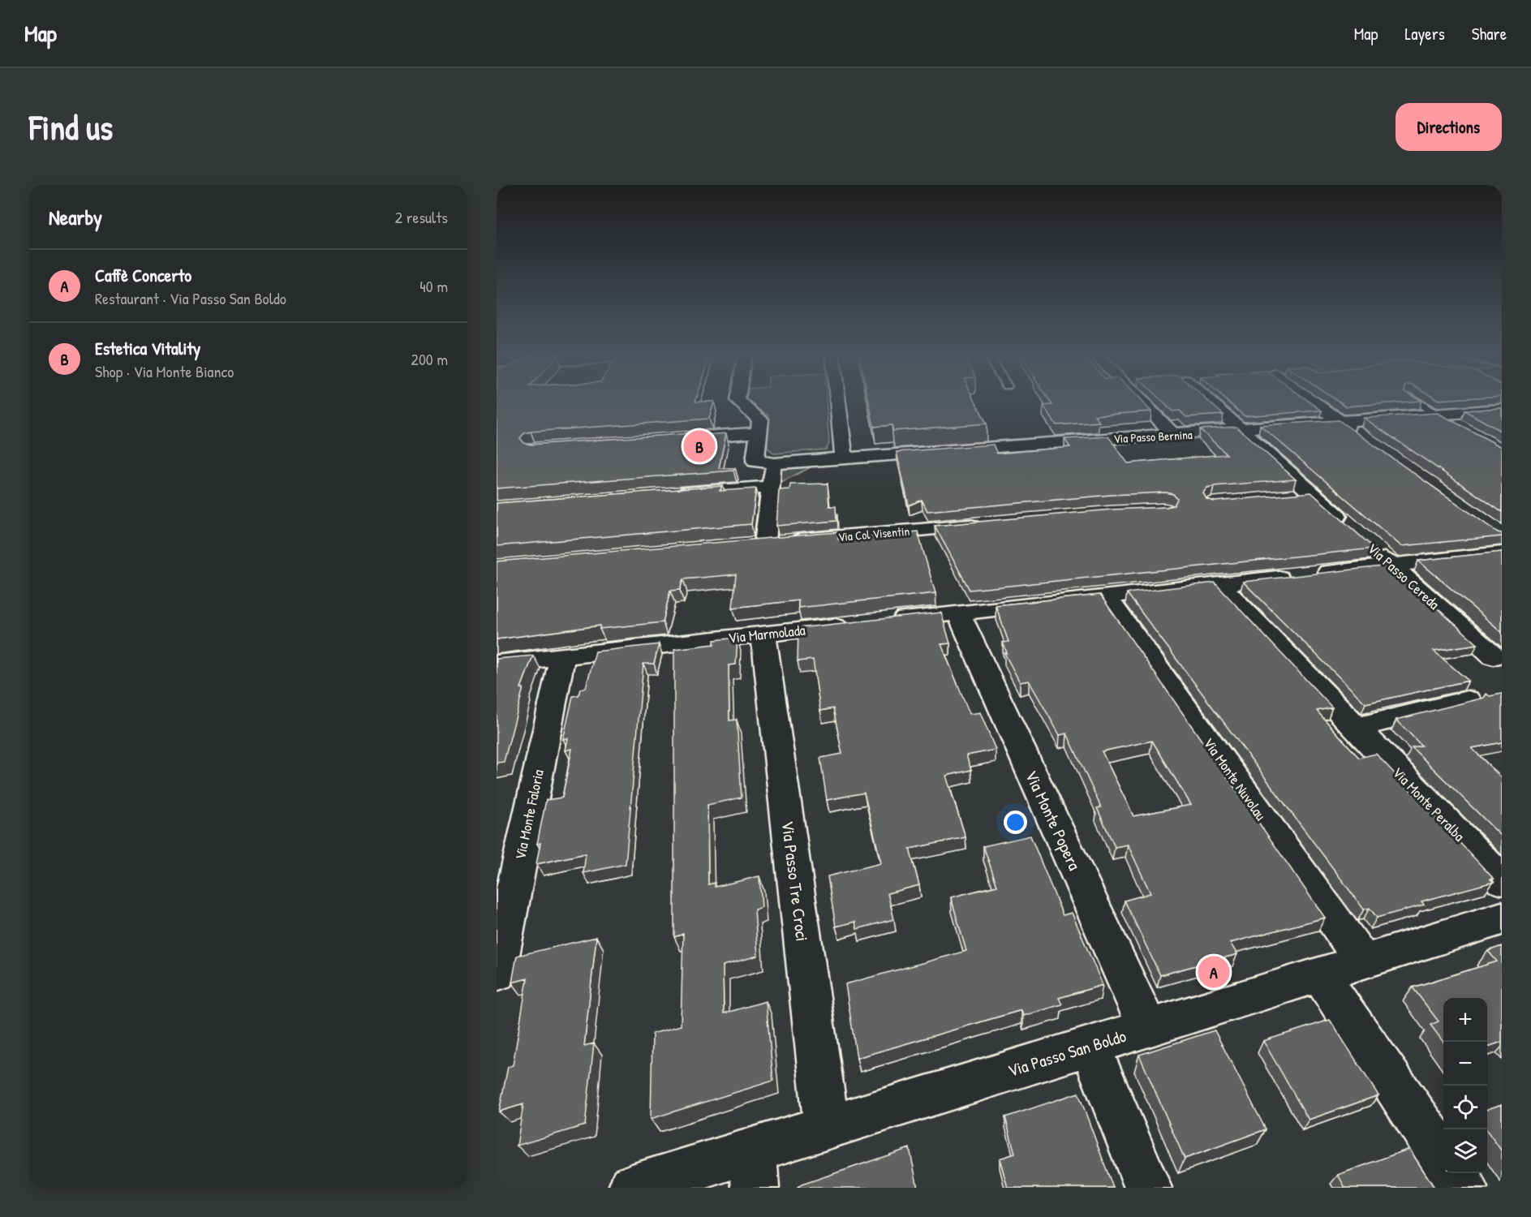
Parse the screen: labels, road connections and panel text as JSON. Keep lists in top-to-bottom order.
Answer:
{
  "streets": {
    "street": [
      "Via Passo Bernina",
      "Via Col Visentin",
      "Via Passo Cereda",
      "Via Marmolada",
      "Via Monte Nuvolau",
      "Via Monte Peralba",
      "Via Monte Faloria",
      "Via Monte Popera",
      "Via Passo Tre Croci",
      "Via Passo San Boldo"
    ]
  },
  "crossings": [
    ["Via Marmolada", "Via Monte Faloria"],
    ["Via Marmolada", "Via Passo Tre Croci"],
    ["Via Monte Nuvolau", "Via Passo San Boldo"],
    ["Via Monte Popera", "Via Passo San Boldo"],
    ["Via Passo Tre Croci", "Via Passo San Boldo"]
  ],
  "page": {
    "header": "Map",
    "nav": ["Map", "Layers", "Share"],
    "buttons": "Directions",
    "title": "Find us",
    "heading": ["Nearby", "2 results"],
    "list": [
      {
        "mark": "A",
        "name": "Caffè Concerto",
        "note": "Restaurant · Via Passo San Boldo",
        "value": "40 m"
      },
      {
        "mark": "B",
        "name": "Estetica Vitality",
        "note": "Shop · Via Monte Bianco",
        "value": "200 m"
      }
    ],
    "pins": ["B", "A"],
    "map_buttons": ["+", "−"]
  }
}
